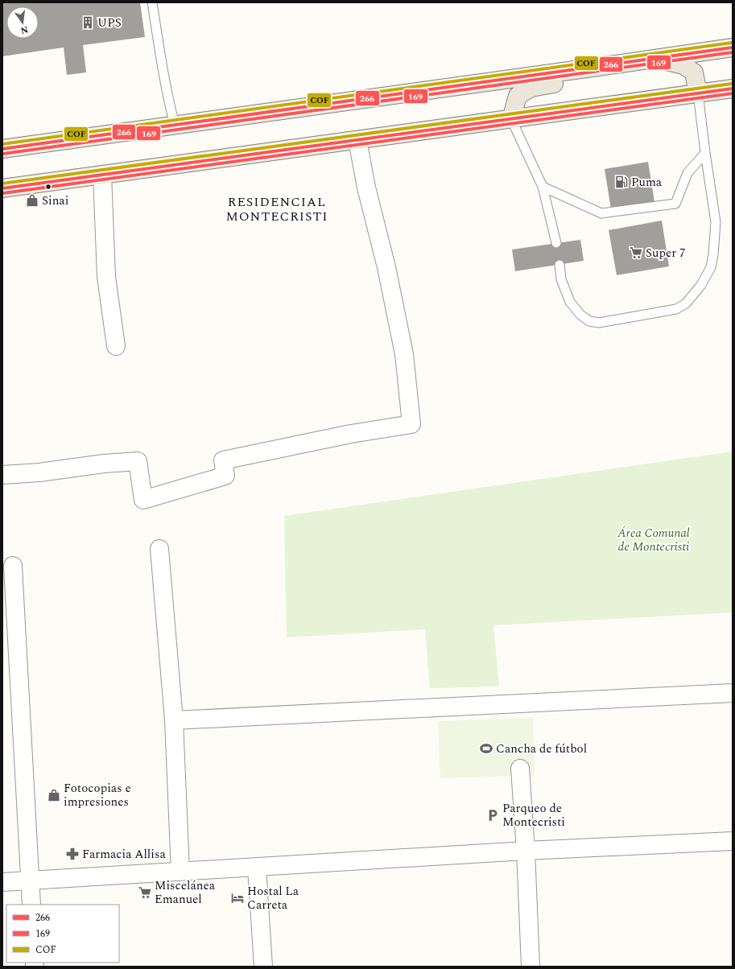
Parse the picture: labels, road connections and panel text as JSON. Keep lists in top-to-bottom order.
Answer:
{
  "districts": ["RESIDENCIAL MONTECRISTI"],
  "parks": ["Área Comunal de Montecristi"],
  "places": {
    "building": ["UPS"],
    "fuel station": ["Puma"],
    "shop": ["Sinai", "Fotocopias e impresiones"],
    "supermarket": ["Super 7", "Miscelánea Emanuel"],
    "sports": ["Cancha de fútbol"],
    "parking": ["Parqueo de Montecristi"],
    "pharmacy": ["Farmacia Allisa"],
    "hotel": ["Hostal La Carreta"]
  },
  "lines": ["transit line COF", "transit line 266", "transit line 169"],
  "legend": ["266", "169", "COF"],
  "north": "bottom"
}
